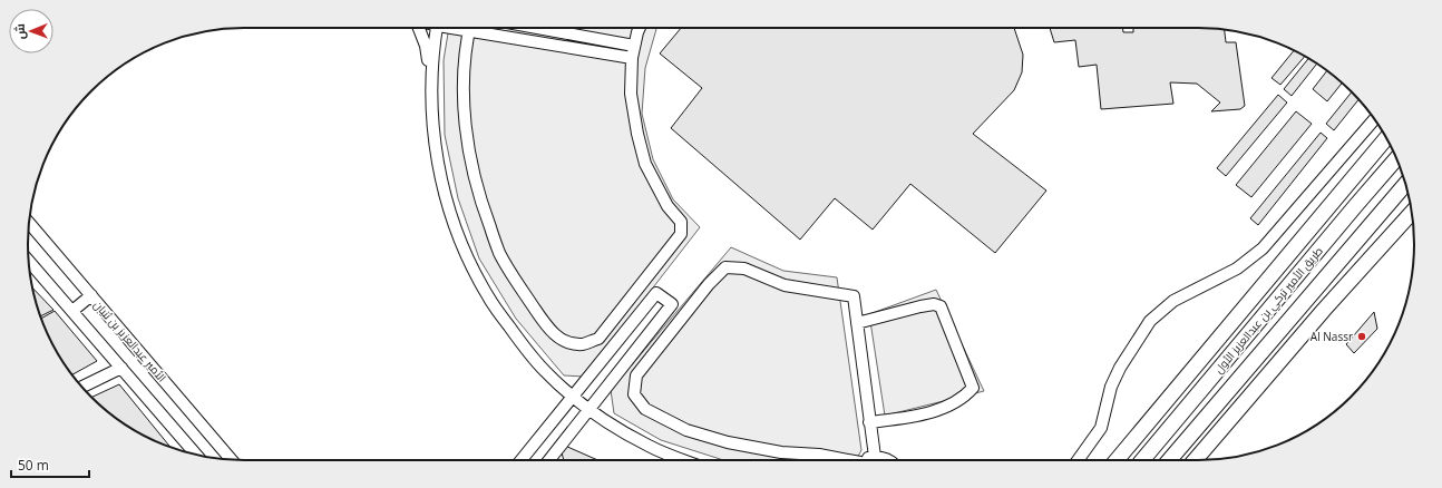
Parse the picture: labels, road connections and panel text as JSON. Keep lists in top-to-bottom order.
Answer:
{
  "streets": {
    "main road": ["طريق الأمير تركي بن عبدالعزيز الأول"],
    "street": ["الأمير عبدالعزيز بن ثنيان"]
  },
  "places": ["Al Nassr"],
  "scale_bar": "50 m",
  "north": "left"
}
